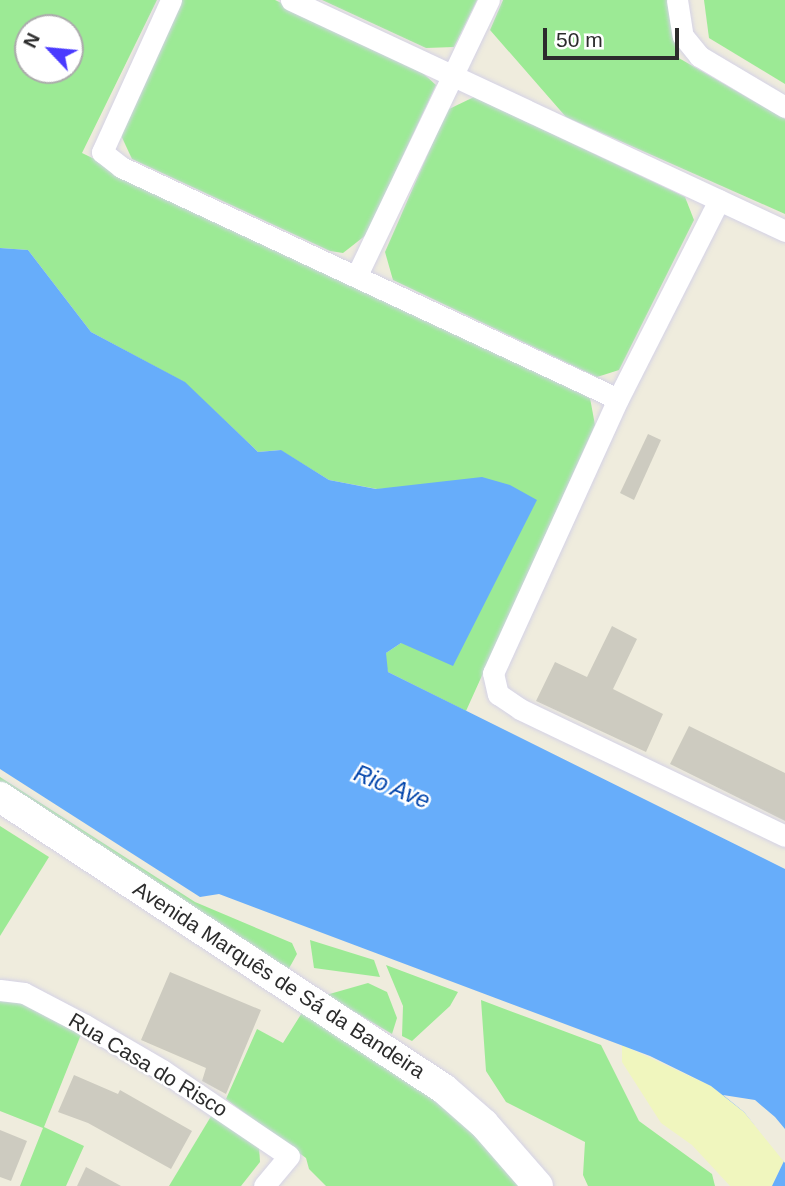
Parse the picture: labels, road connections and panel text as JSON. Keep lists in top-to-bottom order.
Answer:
{
  "streets": {
    "main road": ["Avenida Marquês de Sá da Bandeira"],
    "street": ["Rua Casa do Risco"]
  },
  "water": ["Rio Ave"],
  "scale_bar": "50 m",
  "north": "top left"
}
